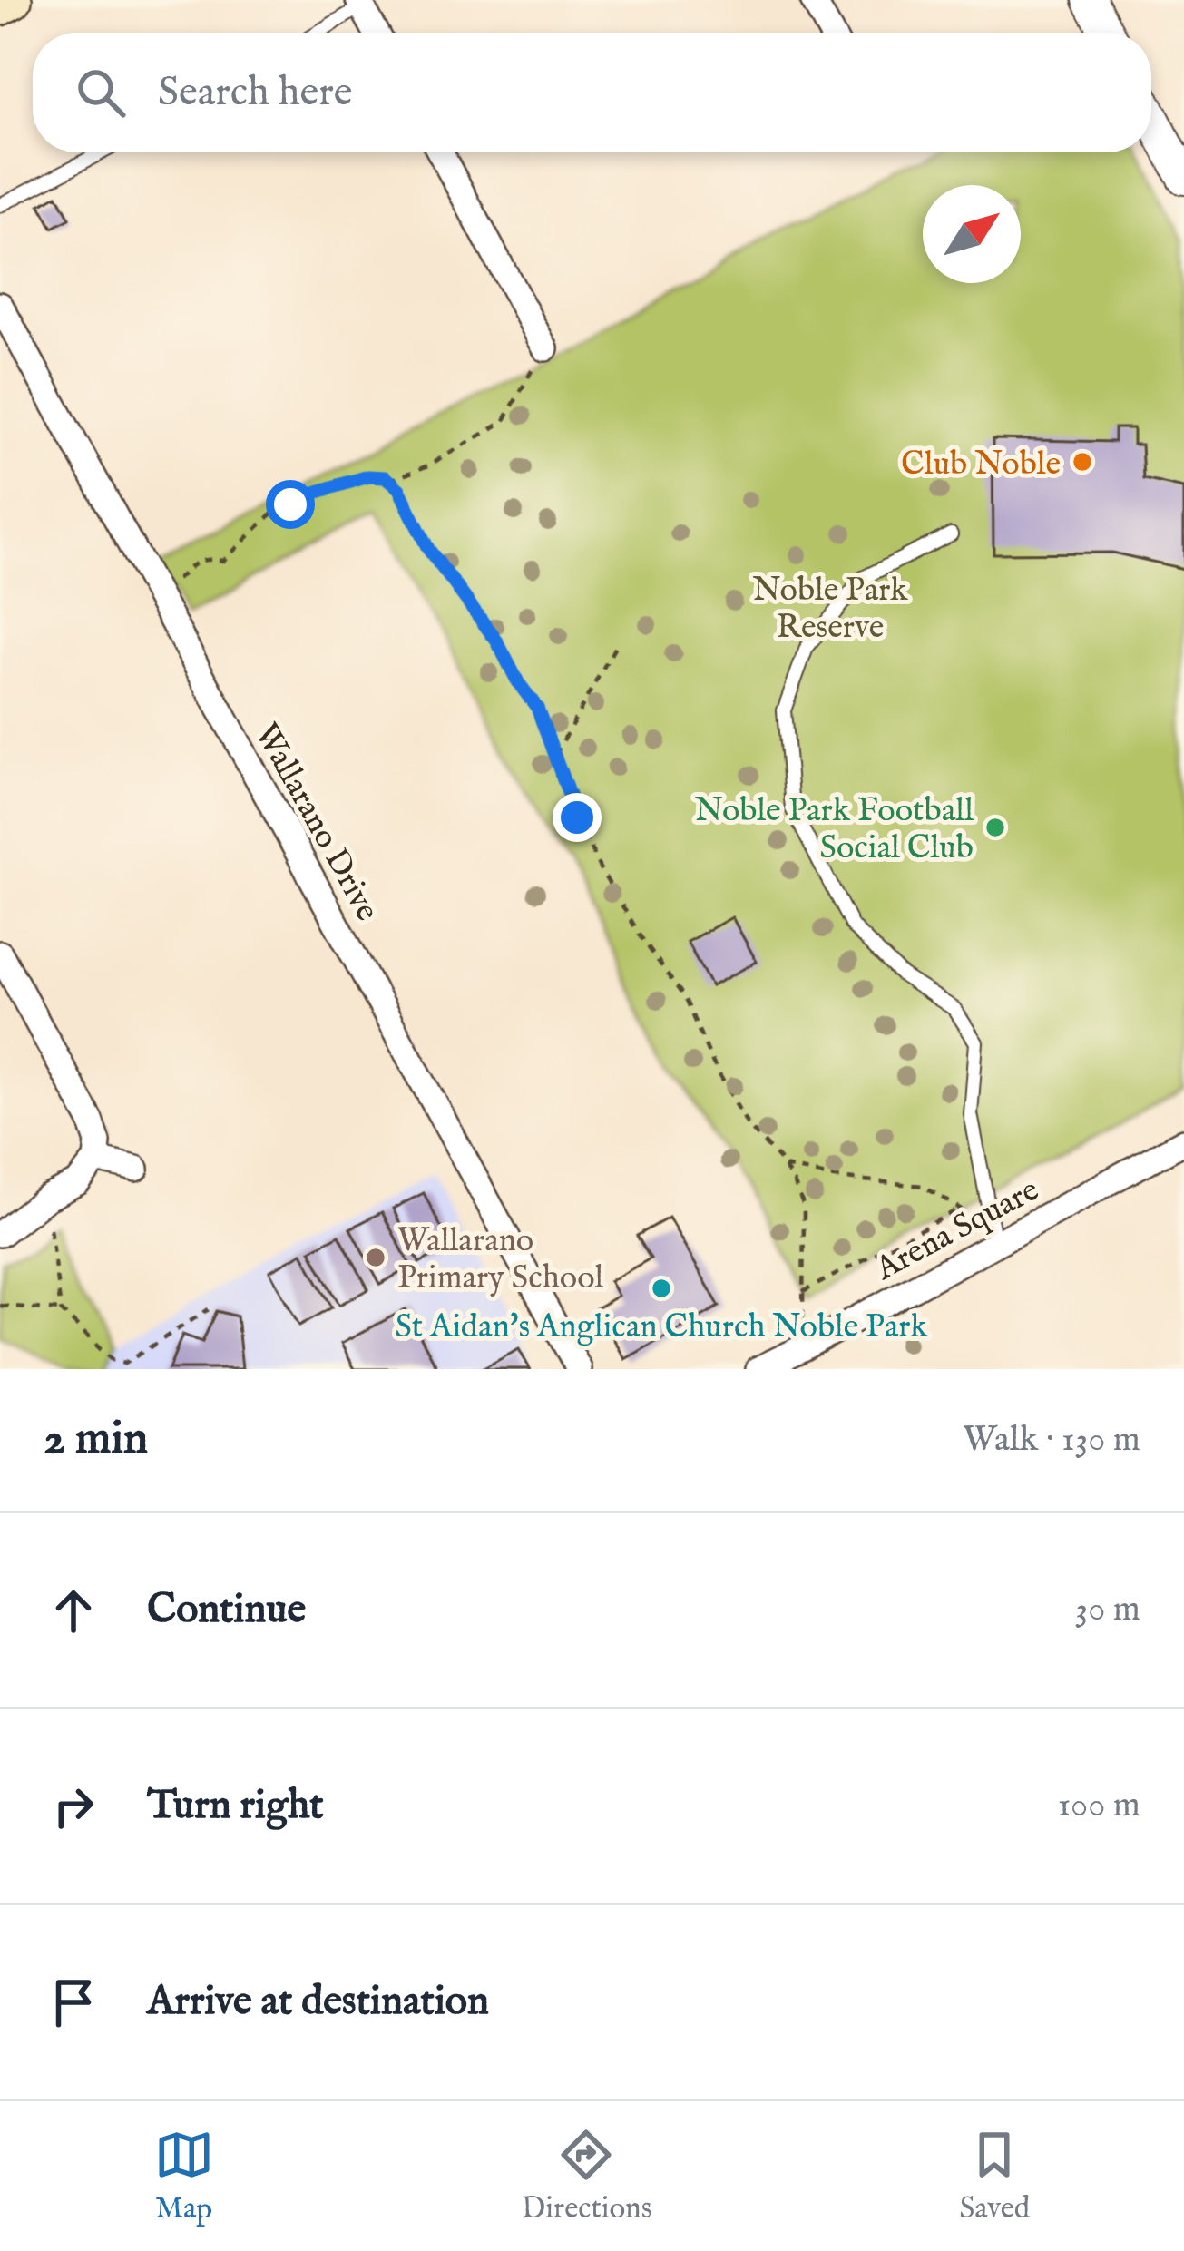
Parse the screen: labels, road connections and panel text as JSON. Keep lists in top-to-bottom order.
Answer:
{
  "streets": {
    "street": ["Wallarano Drive", "Arena Square"]
  },
  "parks": ["Noble Park Reserve"],
  "places": [
    "Club Noble",
    "Noble Park Football Social Club",
    "Wallarano Primary School",
    "St Aidan's Anglican Church Noble Park"
  ],
  "north": "top right",
  "page": {
    "search": "Search here",
    "heading": ["2 min", "Walk · 130 m"],
    "list": [
      ["Continue", "30 m"],
      ["Turn right", "100 m"],
      "Arrive at destination"
    ],
    "nav": ["Map", "Directions", "Saved"]
  }
}
